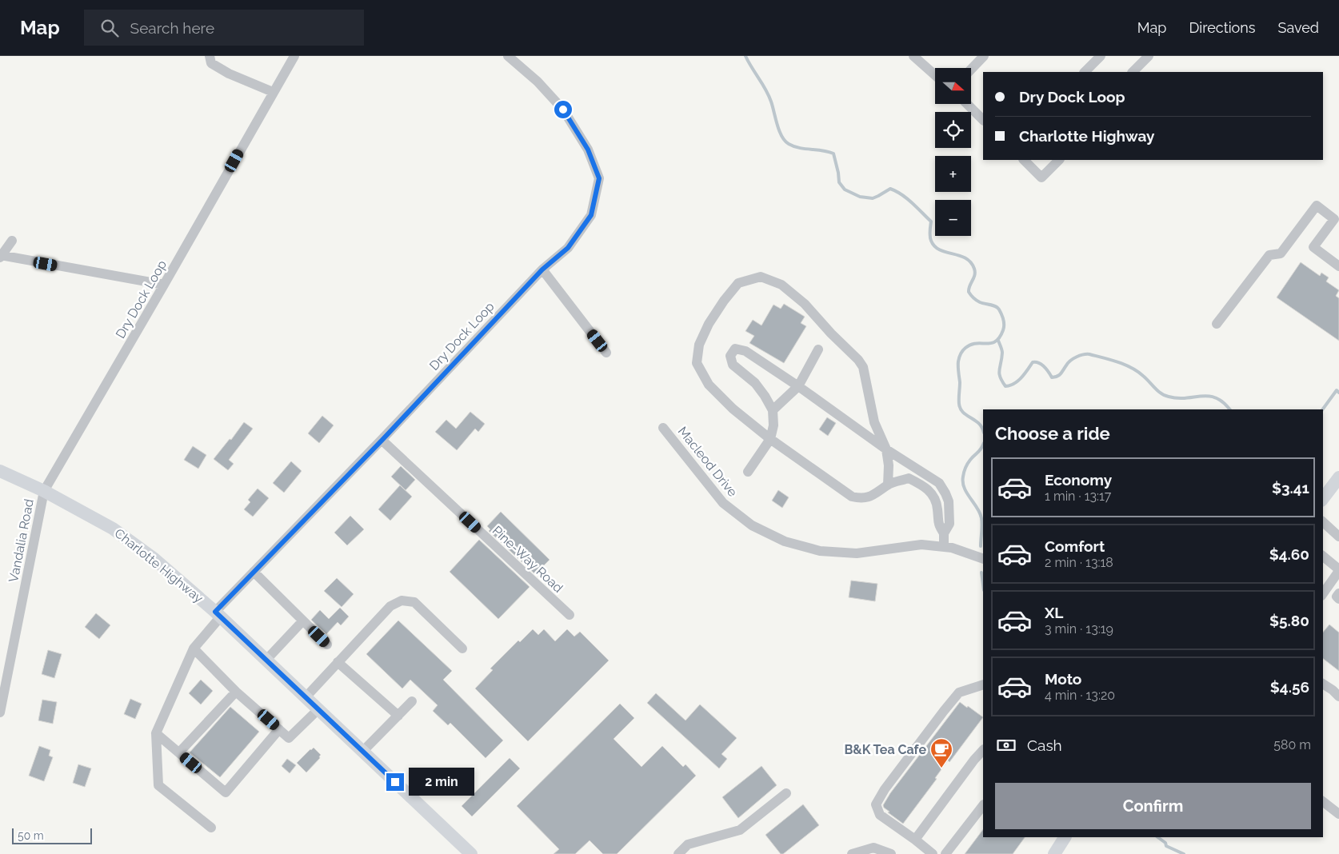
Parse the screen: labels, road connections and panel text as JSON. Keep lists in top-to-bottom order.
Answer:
{
  "streets": {
    "main road": ["Charlotte Highway"],
    "street": [
      "Dry Dock Loop",
      "Macleod Drive",
      "Vandalia Road",
      "Pine-Way Road"
    ]
  },
  "crossings": [
    ["Dry Dock Loop", "Vandalia Road"],
    ["Dry Dock Loop", "Pine-Way Road"],
    ["Dry Dock Loop", "Charlotte Highway"],
    ["Vandalia Road", "Charlotte Highway"]
  ],
  "places": {
    "cafe": ["B&K Tea Cafe"]
  },
  "scale_bar": "50 m",
  "north": "right",
  "page": {
    "header": "Map",
    "search": "Search here",
    "nav": ["Map", "Directions", "Saved"],
    "map_buttons": ["+", "−"],
    "banner": ["Dry Dock Loop", "Charlotte Highway"],
    "heading": "Choose a ride",
    "list": [
      {
        "name": "Economy",
        "note": "1 min · 13:17",
        "value": "$3.41"
      },
      {
        "name": "Comfort",
        "note": "2 min · 13:18",
        "value": "$4.60"
      },
      {
        "name": "XL",
        "note": "3 min · 13:19",
        "value": "$5.80"
      },
      {
        "name": "Moto",
        "note": "4 min · 13:20",
        "value": "$4.56"
      }
    ],
    "pay": ["Cash", "580 m"],
    "bubble": "2 min",
    "buttons": "Confirm",
    "scale": "50 m"
  }
}
